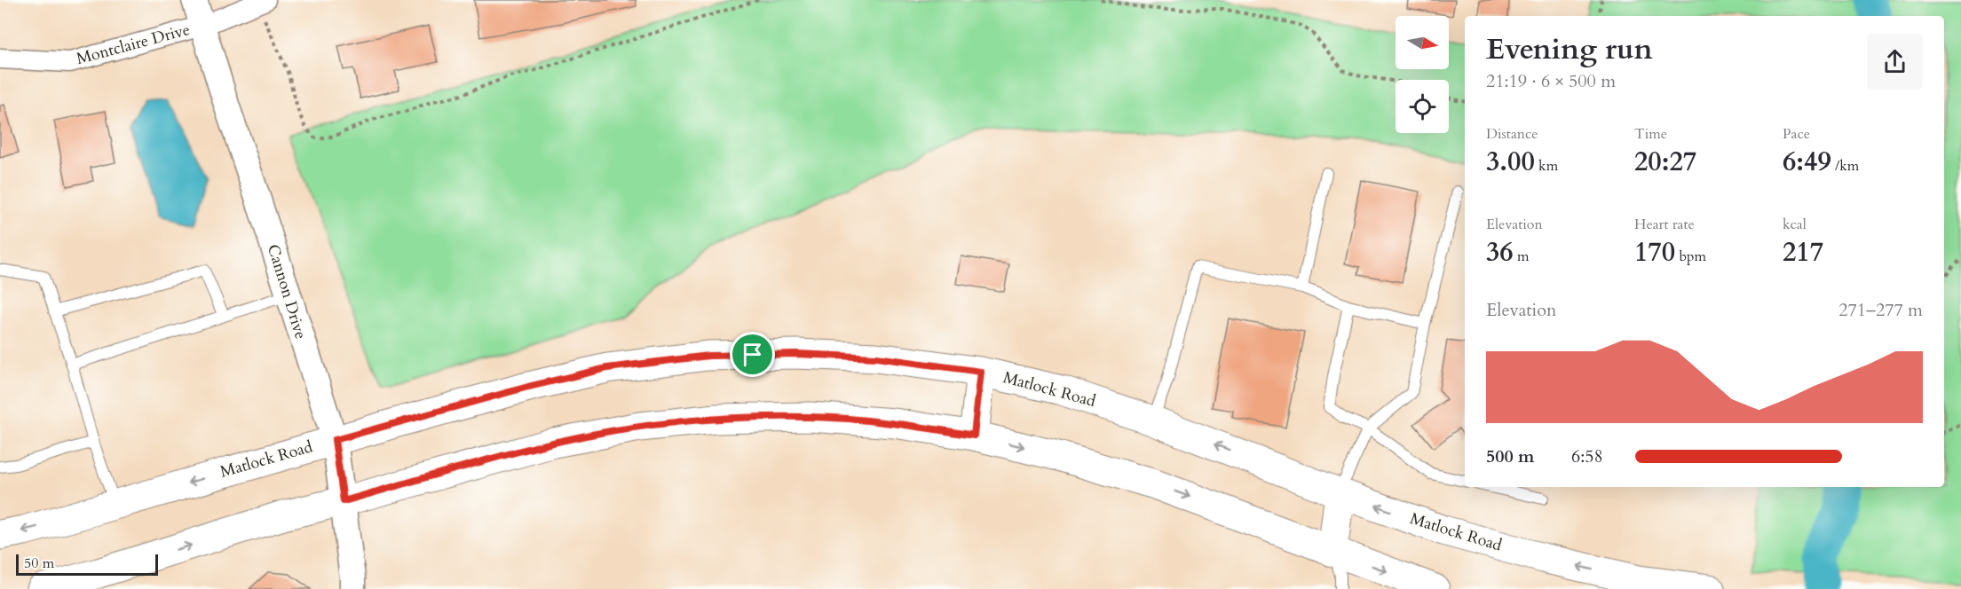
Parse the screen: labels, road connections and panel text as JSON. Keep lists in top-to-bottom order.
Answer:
{
  "streets": {
    "main road": ["Matlock Road"],
    "street": ["Montclaire Drive", "Cannon Drive"]
  },
  "crossings": [
    ["Montclaire Drive", "Cannon Drive"],
    ["Cannon Drive", "Matlock Road"]
  ],
  "scale_bar": "50 m",
  "north": "right",
  "page": {
    "heading": ["Evening run", "21:19 · 6 × 500 m"],
    "stats": [
      ["Distance", "3.00 km"],
      ["Time", "20:27"],
      ["Pace", "6:49 /km"],
      ["Elevation", "36 m"],
      ["Heart rate", "170 bpm"],
      ["kcal", "217"]
    ],
    "chart": ["Elevation", "271–277 m"],
    "list": [
      {
        "name": "500 m",
        "note": "6:58"
      }
    ],
    "scale": "50 m"
  }
}
